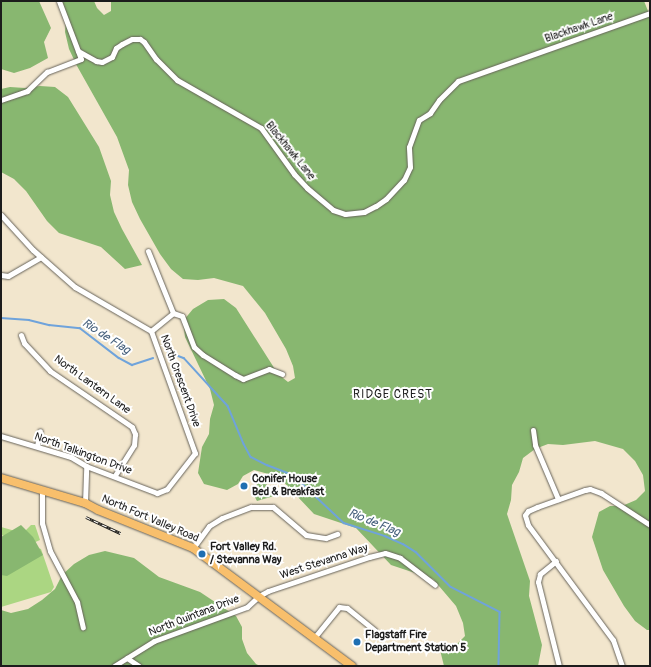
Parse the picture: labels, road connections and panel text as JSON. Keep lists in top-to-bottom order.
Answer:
{
  "streets": {
    "main road": ["North Fort Valley Road"],
    "street": [
      "Blackhawk Lane",
      "North Crescent Drive",
      "North Lantern Lane",
      "North Talkington Drive",
      "West Stevanna Way",
      "North Quintana Drive"
    ]
  },
  "crossings": [
    ["North Crescent Drive", "North Talkington Drive"],
    ["North Lantern Lane", "North Talkington Drive"],
    ["North Fort Valley Road", "West Stevanna Way"],
    ["North Fort Valley Road", "North Quintana Drive"],
    ["West Stevanna Way", "North Quintana Drive"]
  ],
  "districts": ["RIDGE CREST"],
  "water": ["Rio de Flag"],
  "places": ["Conifer House Bed & Breakfast", "Fort Valley Rd. / Stevanna Way", "Flagstaff Fire Department Station 5"]
}
